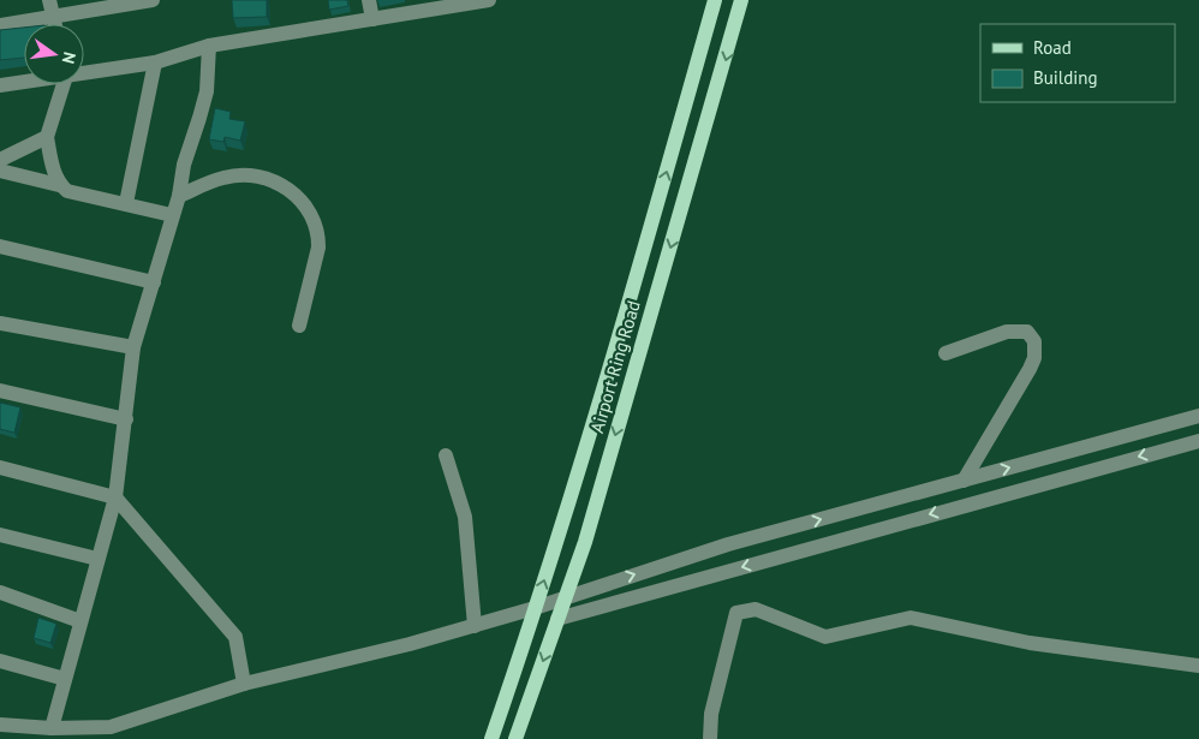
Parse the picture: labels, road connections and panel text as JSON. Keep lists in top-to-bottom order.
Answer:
{
  "streets": {
    "main road": ["Airport Ring Road"]
  },
  "legend": ["Road", "Building"],
  "north": "right"
}
